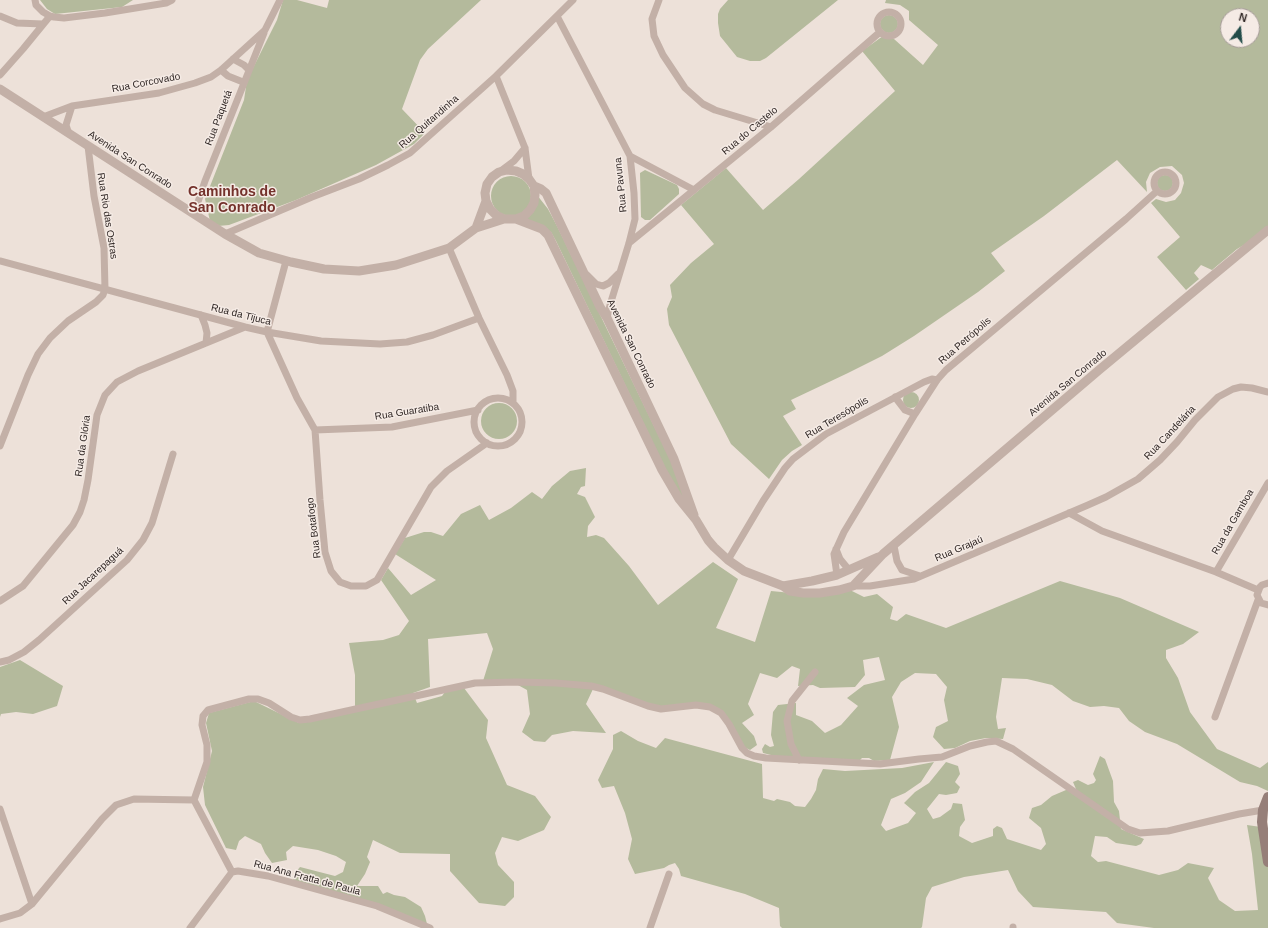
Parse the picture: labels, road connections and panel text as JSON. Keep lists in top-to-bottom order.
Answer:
{
  "streets": {
    "street": [
      "Rua Corcovado",
      "Rua Paquetá",
      "Rua Quitandinha",
      "Rua do Castelo",
      "Avenida San Conrado",
      "Rua Pavuna",
      "Rua Rio das Ostras",
      "Rua da Tijuca",
      "Rua Petrópolis",
      "Rua Guaratiba",
      "Rua Teresópolis",
      "Rua Candelária",
      "Rua da Glória",
      "Rua da Gamboa",
      "Rua Botafogo",
      "Rua Grajaú",
      "Rua Jacarepaguá",
      "Rua Ana Fratta de Paula"
    ]
  },
  "crossings": [
    ["Rua Corcovado", "Rua Paquetá"],
    ["Rua Corcovado", "Avenida San Conrado"],
    ["Rua Paquetá", "Avenida San Conrado"],
    ["Rua Quitandinha", "Avenida San Conrado"],
    ["Rua Quitandinha", "Rua Pavuna"],
    ["Rua do Castelo", "Rua Pavuna"],
    ["Avenida San Conrado", "Rua Pavuna"],
    ["Avenida San Conrado", "Rua Rio das Ostras"],
    ["Avenida San Conrado", "Rua Petrópolis"],
    ["Avenida San Conrado", "Rua Teresópolis"],
    ["Avenida San Conrado", "Rua Grajaú"],
    ["Rua Rio das Ostras", "Rua da Tijuca"],
    ["Rua da Tijuca", "Rua da Glória"],
    ["Rua da Tijuca", "Rua Botafogo"],
    ["Rua Petrópolis", "Rua Teresópolis"],
    ["Rua Guaratiba", "Rua Botafogo"],
    ["Rua Candelária", "Rua Grajaú"]
  ],
  "districts": ["Caminhos de San Conrado"],
  "north": "top"
}
